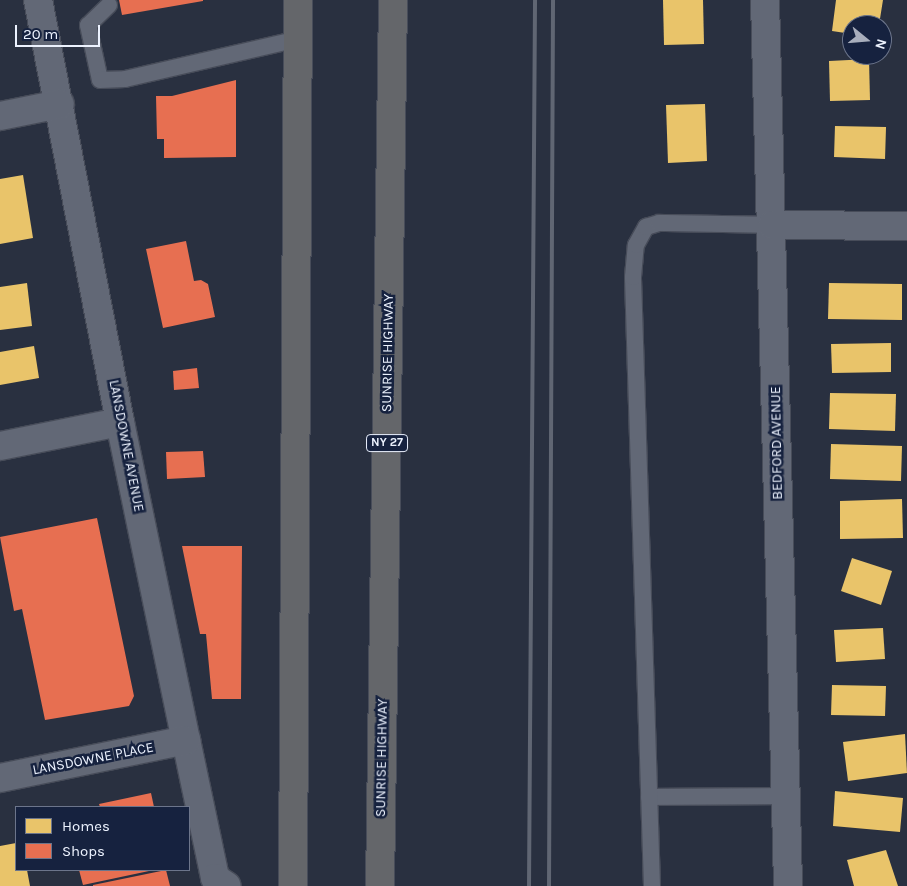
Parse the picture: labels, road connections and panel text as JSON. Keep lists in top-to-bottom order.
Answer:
{
  "streets": {
    "highway": ["SUNRISE HIGHWAY", "NY 27"],
    "street": ["BEDFORD AVENUE", "LANSDOWNE AVENUE", "LANSDOWNE PLACE"]
  },
  "crossings": [
    ["LANSDOWNE AVENUE", "LANSDOWNE PLACE"]
  ],
  "legend": ["Homes", "Shops"],
  "scale_bar": "20 m",
  "north": "right"
}
